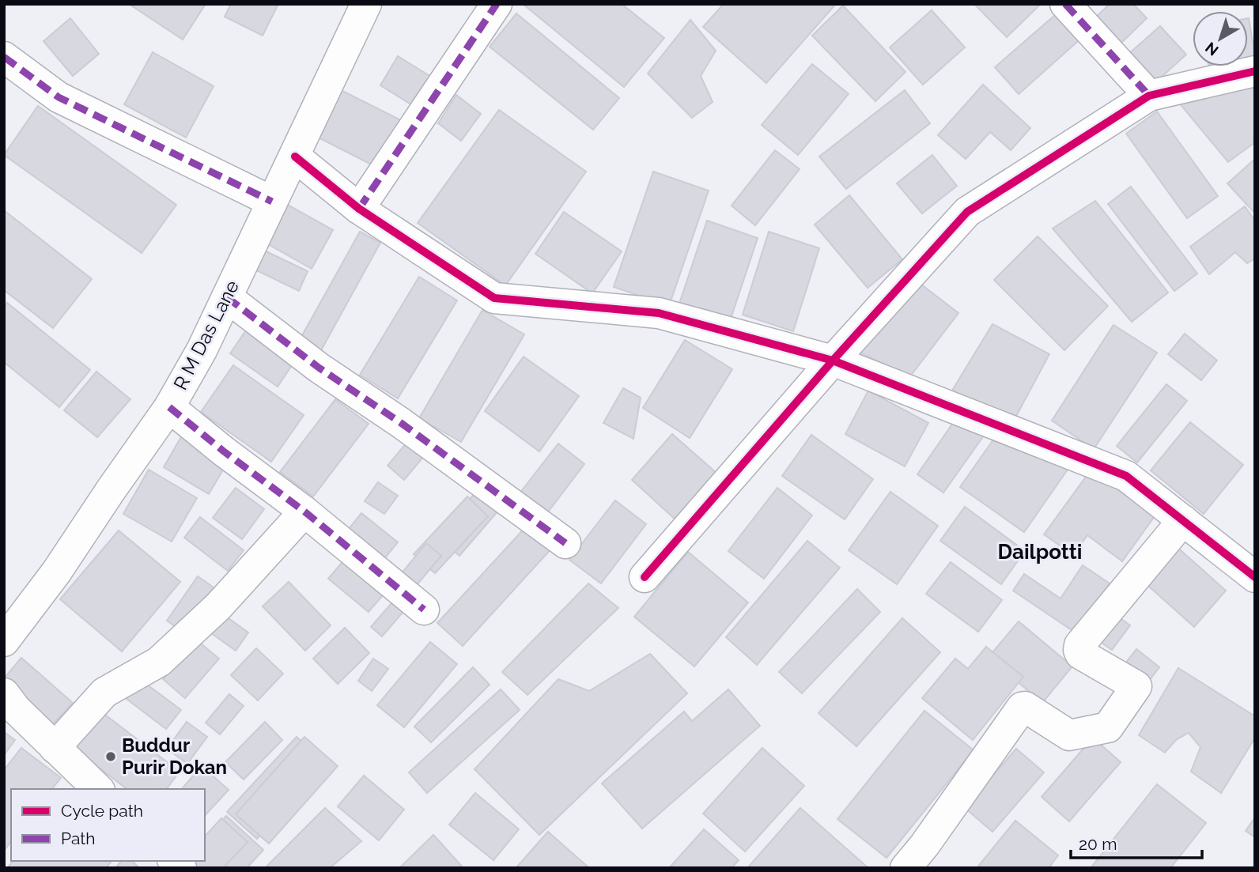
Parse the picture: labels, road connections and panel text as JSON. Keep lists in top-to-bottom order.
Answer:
{
  "streets": {
    "street": ["R M Das Lane"]
  },
  "districts": ["Dailpotti"],
  "places": ["Buddur Purir Dokan"],
  "legend": ["Cycle path", "Path"],
  "scale_bar": "20 m",
  "north": "bottom left"
}
